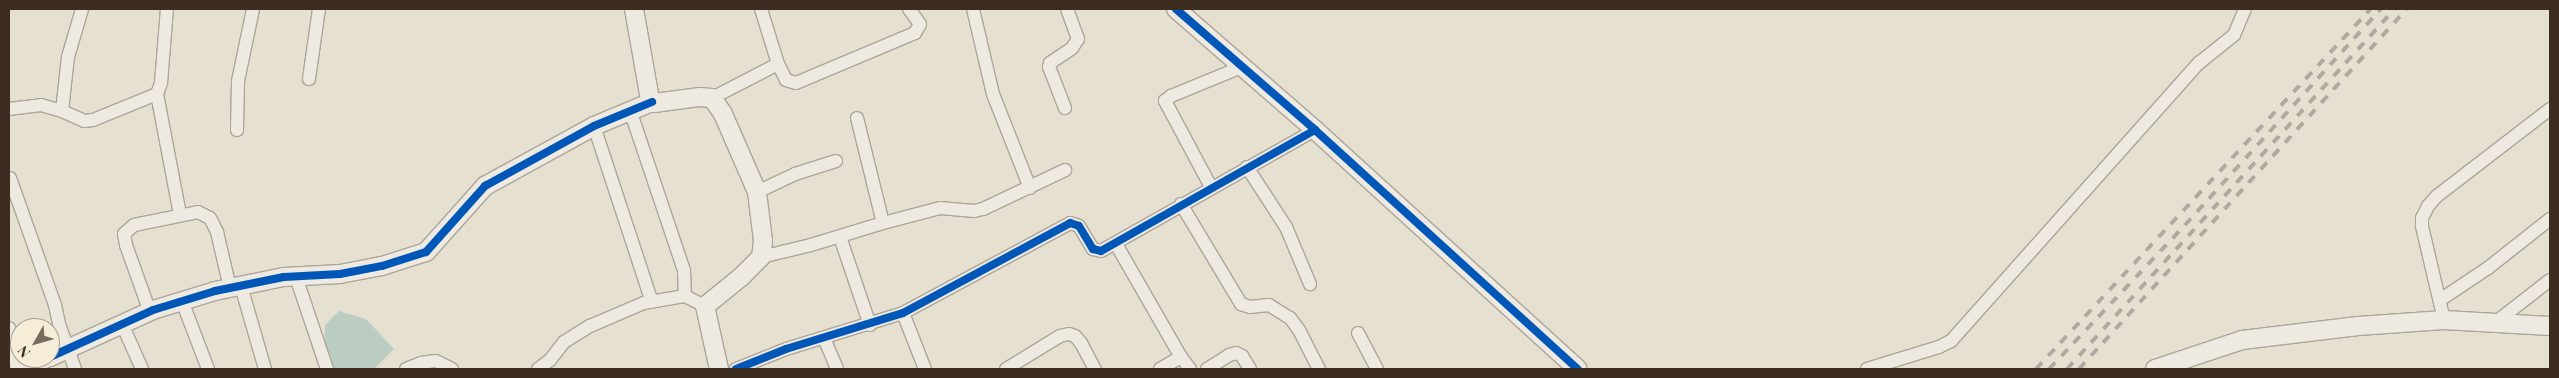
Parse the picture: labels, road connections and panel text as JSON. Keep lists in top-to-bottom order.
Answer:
{
  "north": "bottom left"
}
